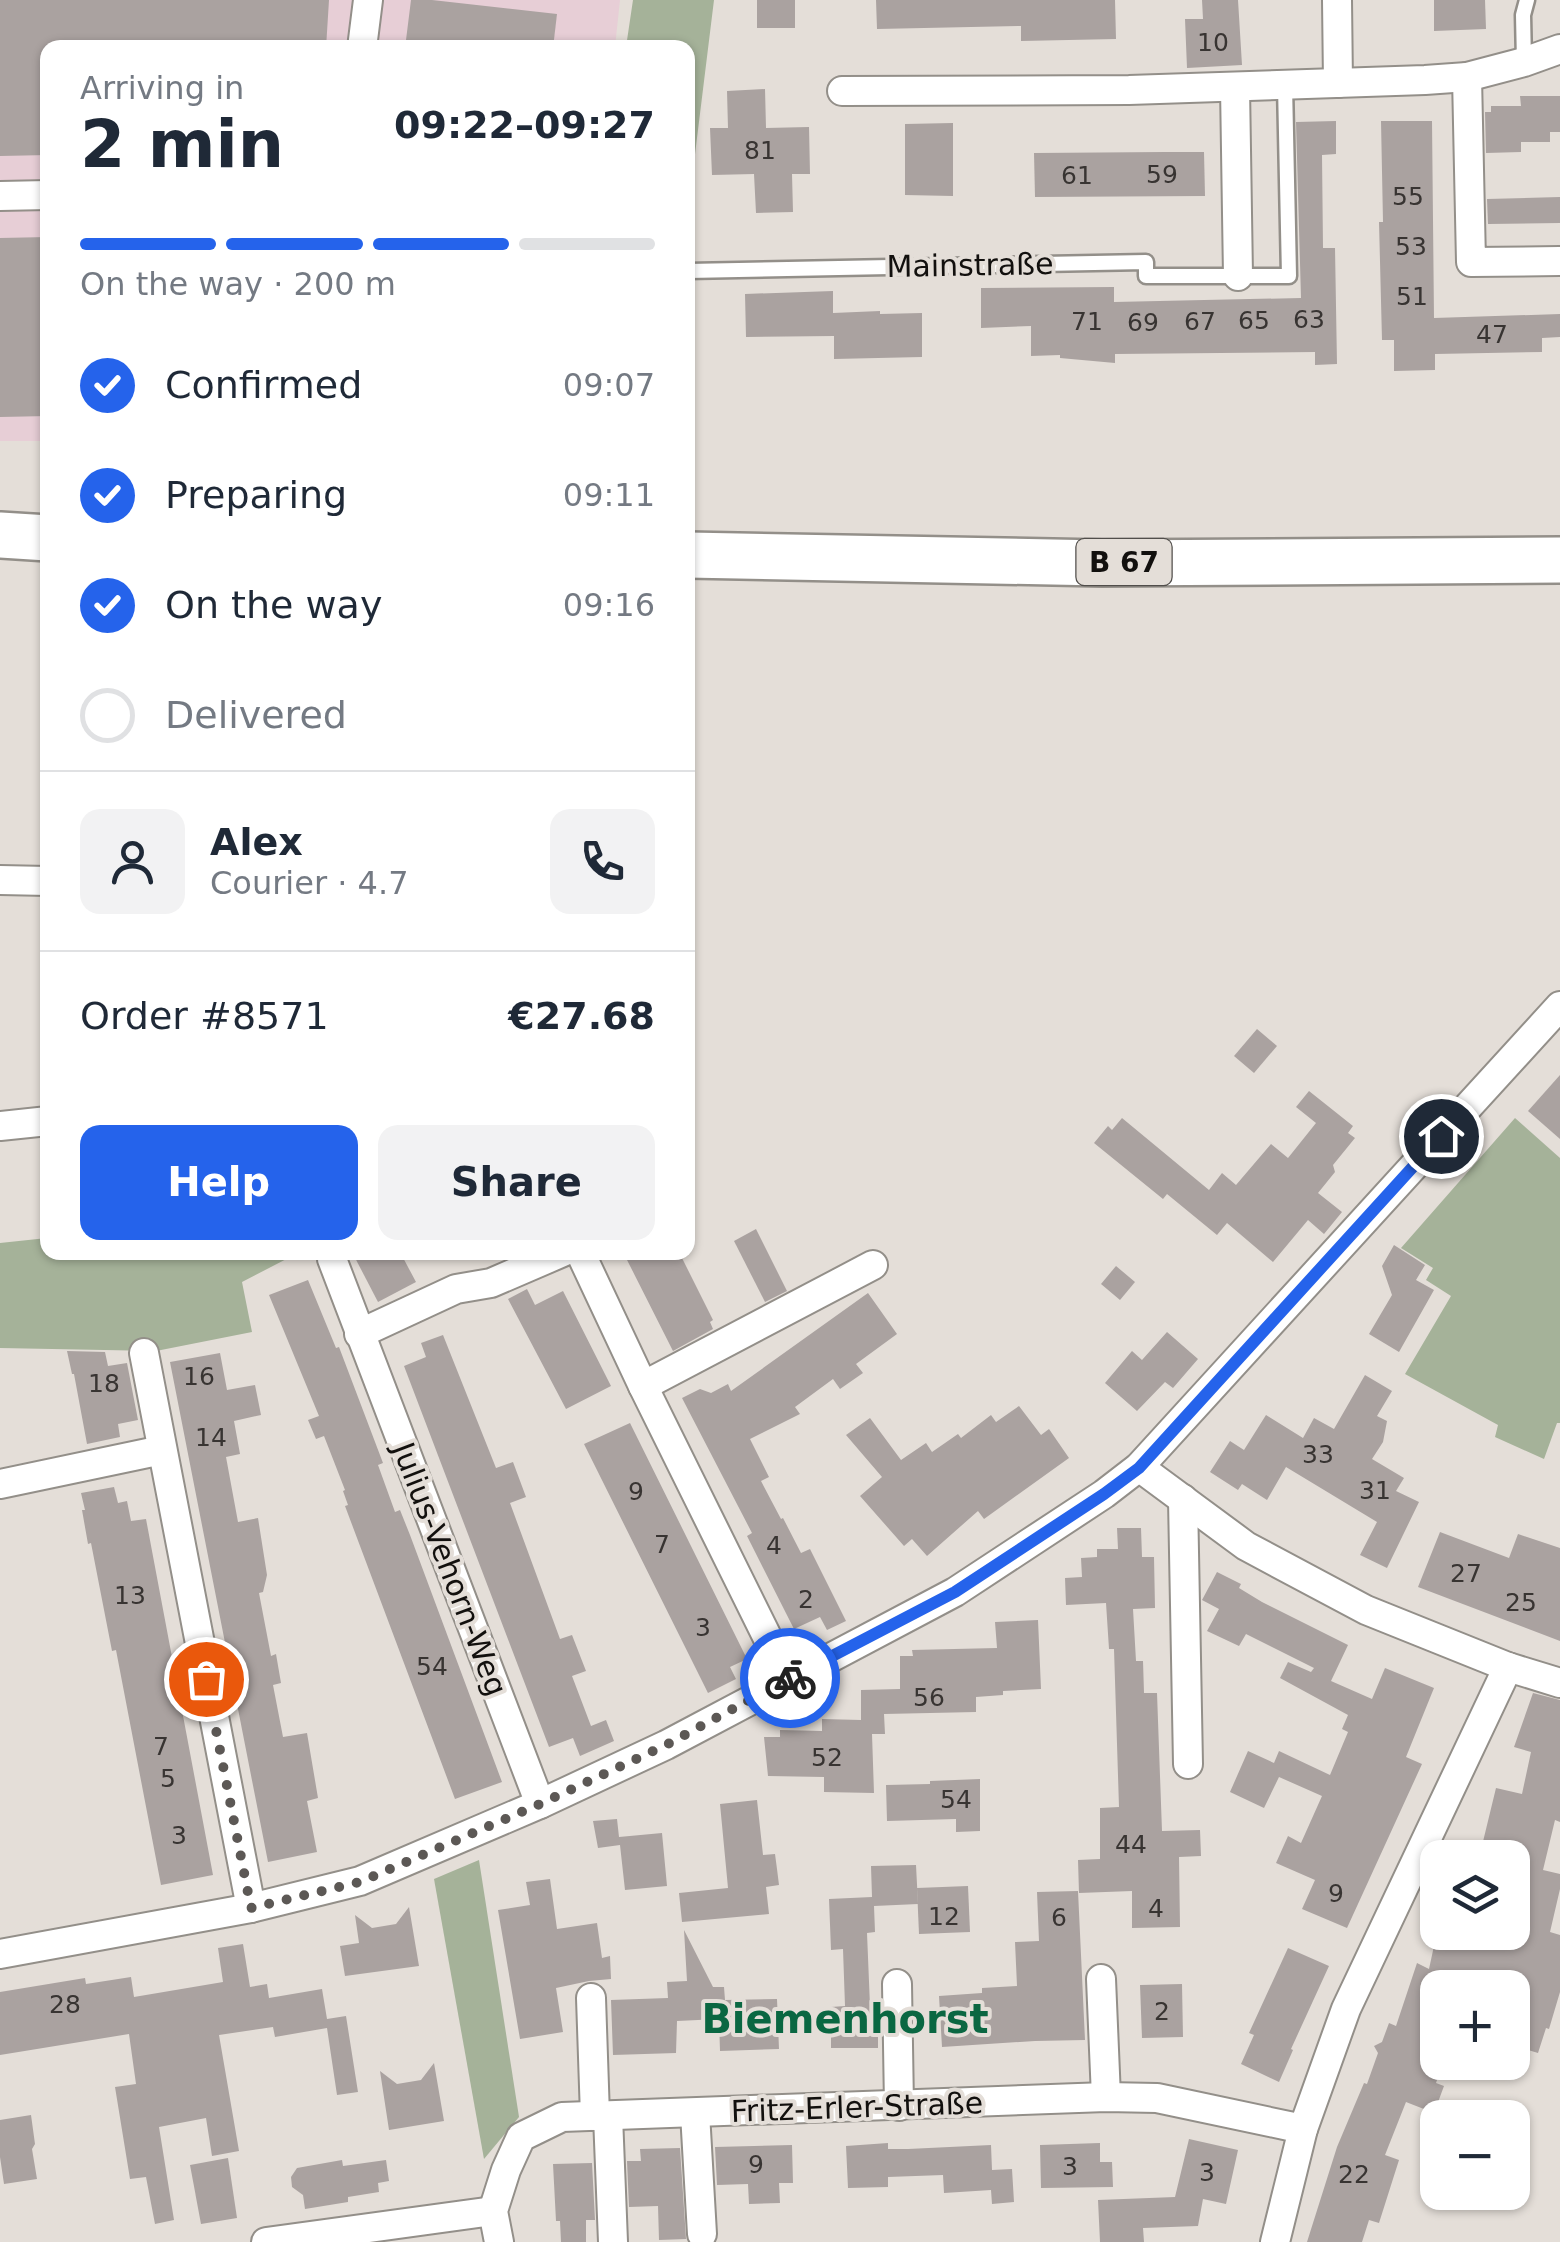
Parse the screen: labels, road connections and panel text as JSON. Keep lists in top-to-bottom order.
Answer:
{
  "streets": {
    "highway": ["B 67"],
    "street": ["Julius-Vehorn-Weg", "Fritz-Erler-Straße"],
    "lane": ["Mainstraße"]
  },
  "districts": ["Biemenhorst"],
  "house_numbers": [
    "10",
    "81",
    "59",
    "61",
    "55",
    "53",
    "51",
    "63",
    "65",
    "71",
    "67",
    "69",
    "47",
    "16",
    "18",
    "14",
    "33",
    "31",
    "9",
    "7",
    "4",
    "27",
    "13",
    "2",
    "25",
    "3",
    "54",
    "56",
    "7",
    "52",
    "5",
    "54",
    "3",
    "44",
    "9",
    "4",
    "12",
    "6",
    "28",
    "2",
    "9",
    "3",
    "3",
    "22"
  ],
  "page": {
    "heading": ["2 min", "Arriving in", "09:22–09:27"],
    "panel": [
      "Alex",
      "Courier · 4.7",
      "Order #8571",
      "€27.68"
    ],
    "bar": "On the way · 200 m",
    "list": [
      ["Confirmed", "09:07"],
      ["Preparing", "09:11"],
      ["On the way", "09:16"],
      "Delivered"
    ],
    "buttons": ["Help", "Share"],
    "map_buttons": ["+", "−"]
  }
}
